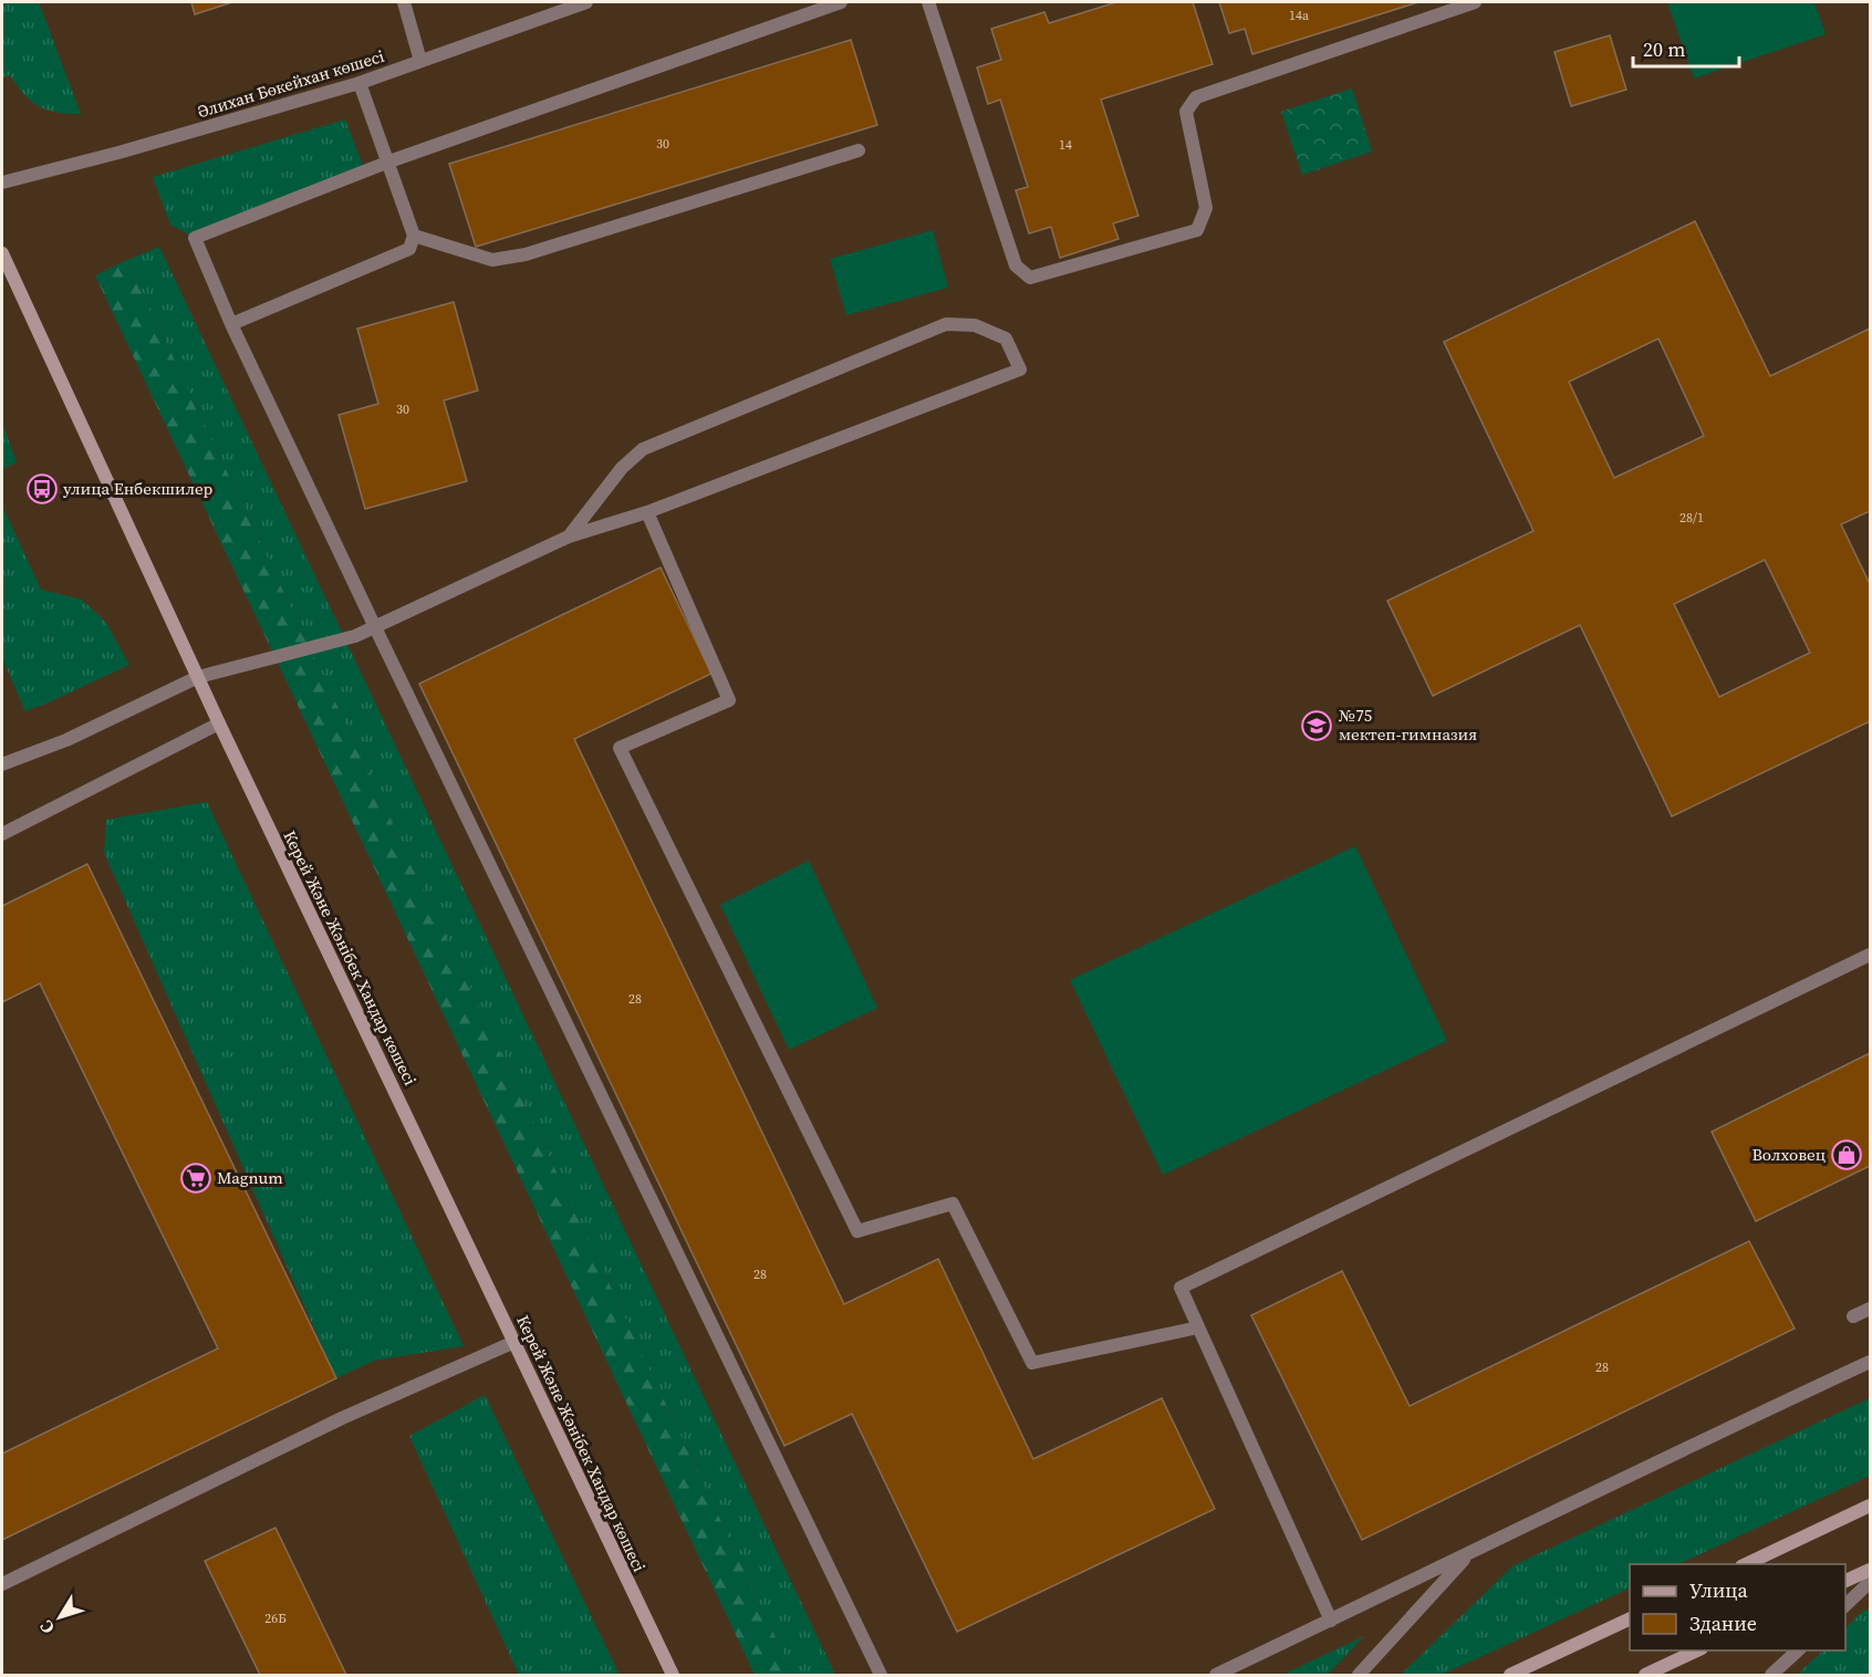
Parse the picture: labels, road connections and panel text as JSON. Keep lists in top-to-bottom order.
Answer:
{
  "streets": {
    "main road": ["Керей Және Жәнібек Хандар көшесі"],
    "street": ["Әлихан Бөкейхан көшесі"]
  },
  "places": {
    "bus stop": ["улица Енбекшилер"],
    "school or university": ["№75 мектеп-гимназия"],
    "shop": ["Волховец"],
    "supermarket": ["Magnum"]
  },
  "house_numbers": [
    "14а",
    "30",
    "14",
    "30",
    "28/1",
    "28",
    "28",
    "28",
    "26Б"
  ],
  "legend": ["Улица", "Здание"],
  "scale_bar": "20 m",
  "north": "bottom left"
}
